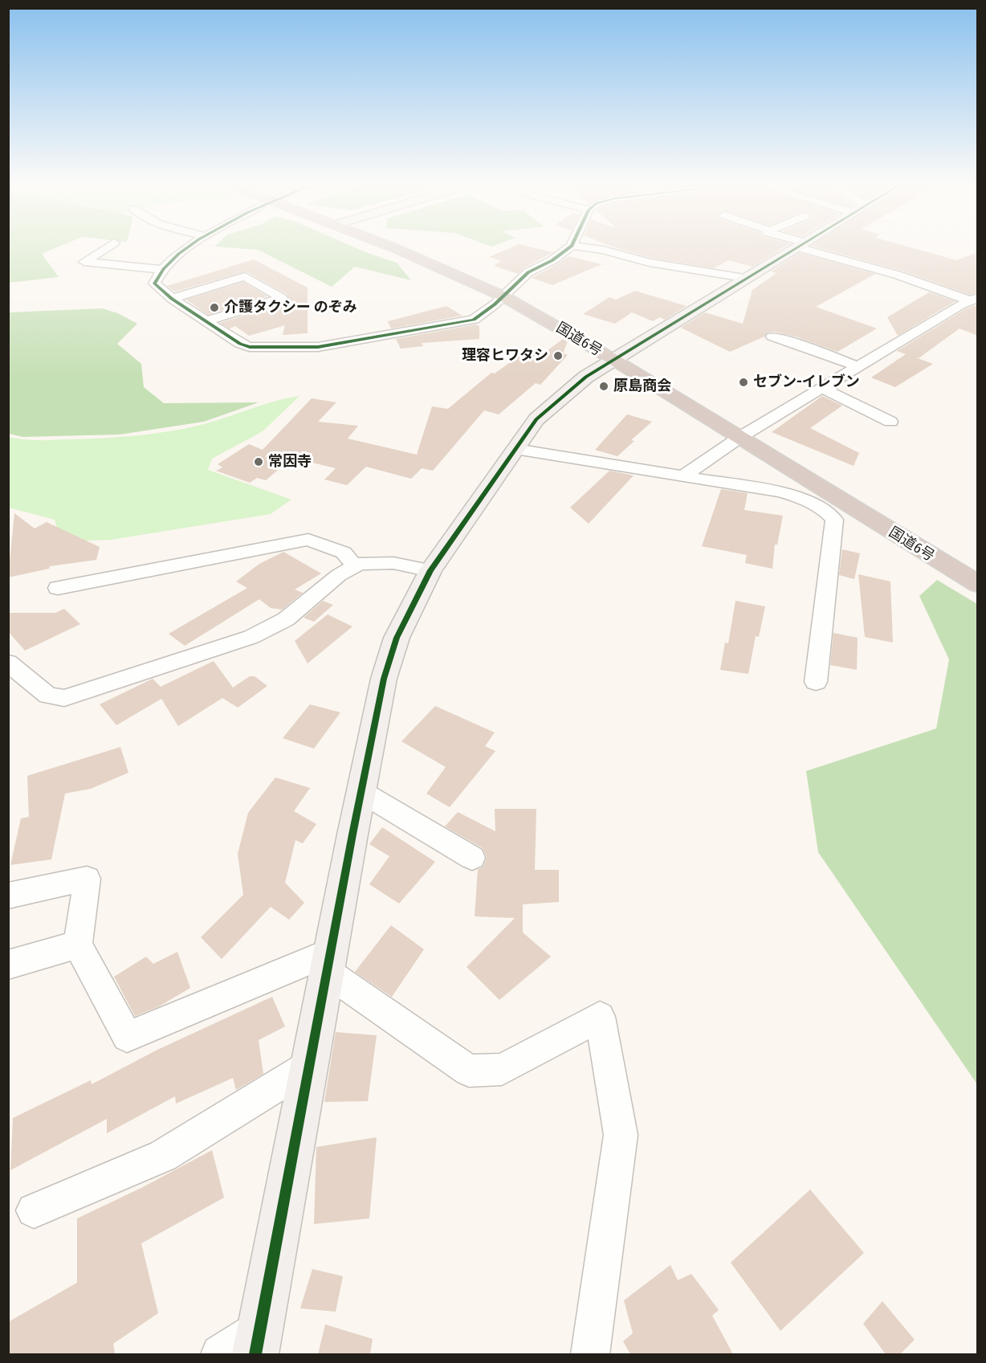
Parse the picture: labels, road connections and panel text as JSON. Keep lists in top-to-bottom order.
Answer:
{
  "streets": {
    "highway": ["国道6号"]
  },
  "places": [
    "介護タクシー のぞみ",
    "理容ヒワタシ",
    "セブン-イレブン",
    "原島商会",
    "常因寺"
  ]
}
